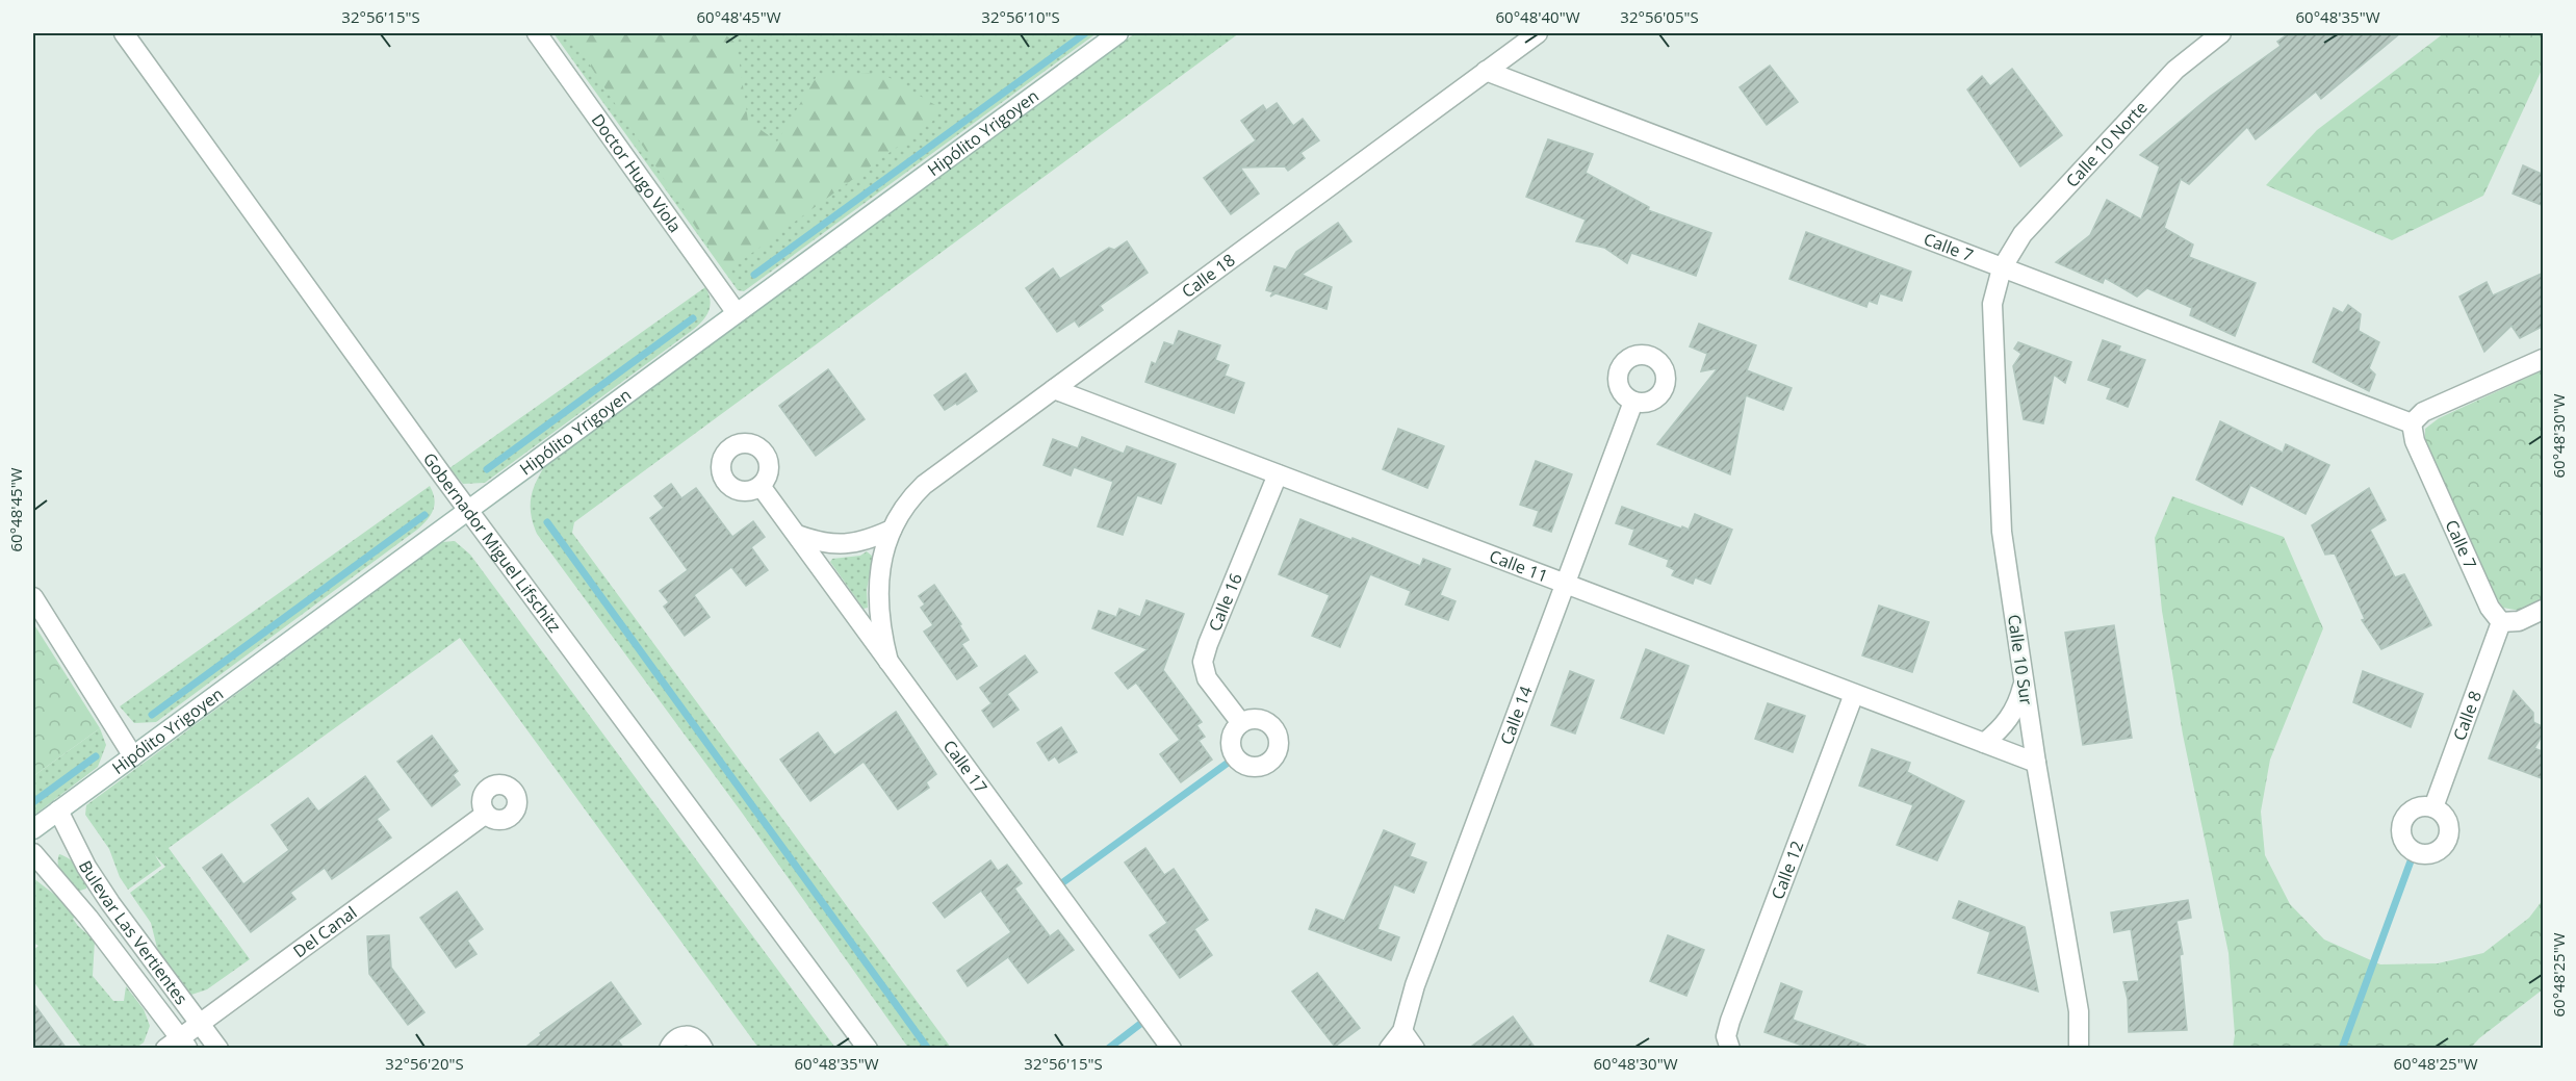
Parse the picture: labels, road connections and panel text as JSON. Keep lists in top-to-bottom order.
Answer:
{
  "streets": {
    "street": [
      "Hipólito Yrigoyen",
      "Calle 10 Norte",
      "Doctor Hugo Viola",
      "Calle 7",
      "Calle 18",
      "Gobernador Miguel Lifschitz",
      "Calle 11",
      "Calle 16",
      "Calle 10 Sur",
      "Calle 8",
      "Calle 14",
      "Calle 17",
      "Calle 12",
      "Del Canal",
      "Bulevar Las Vertientes"
    ]
  },
  "crossings": [
    ["Hipólito Yrigoyen", "Doctor Hugo Viola"],
    ["Hipólito Yrigoyen", "Gobernador Miguel Lifschitz"],
    ["Hipólito Yrigoyen", "Bulevar Las Vertientes"],
    ["Calle 10 Norte", "Calle 7"],
    ["Calle 10 Norte", "Calle 10 Sur"],
    ["Calle 7", "Calle 18"],
    ["Calle 7", "Calle 10 Sur"],
    ["Calle 7", "Calle 8"],
    ["Calle 18", "Calle 11"],
    ["Calle 18", "Calle 17"],
    ["Calle 11", "Calle 16"],
    ["Calle 11", "Calle 10 Sur"],
    ["Calle 11", "Calle 14"],
    ["Calle 11", "Calle 12"],
    ["Del Canal", "Bulevar Las Vertientes"]
  ],
  "coordinates": [
    "32°56'15\"S",
    "60°48'45\"W",
    "32°56'10\"S",
    "60°48'40\"W",
    "32°56'05\"S",
    "60°48'35\"W",
    "60°48'30\"W",
    "60°48'25\"W",
    "32°56'20\"S"
  ]
}
